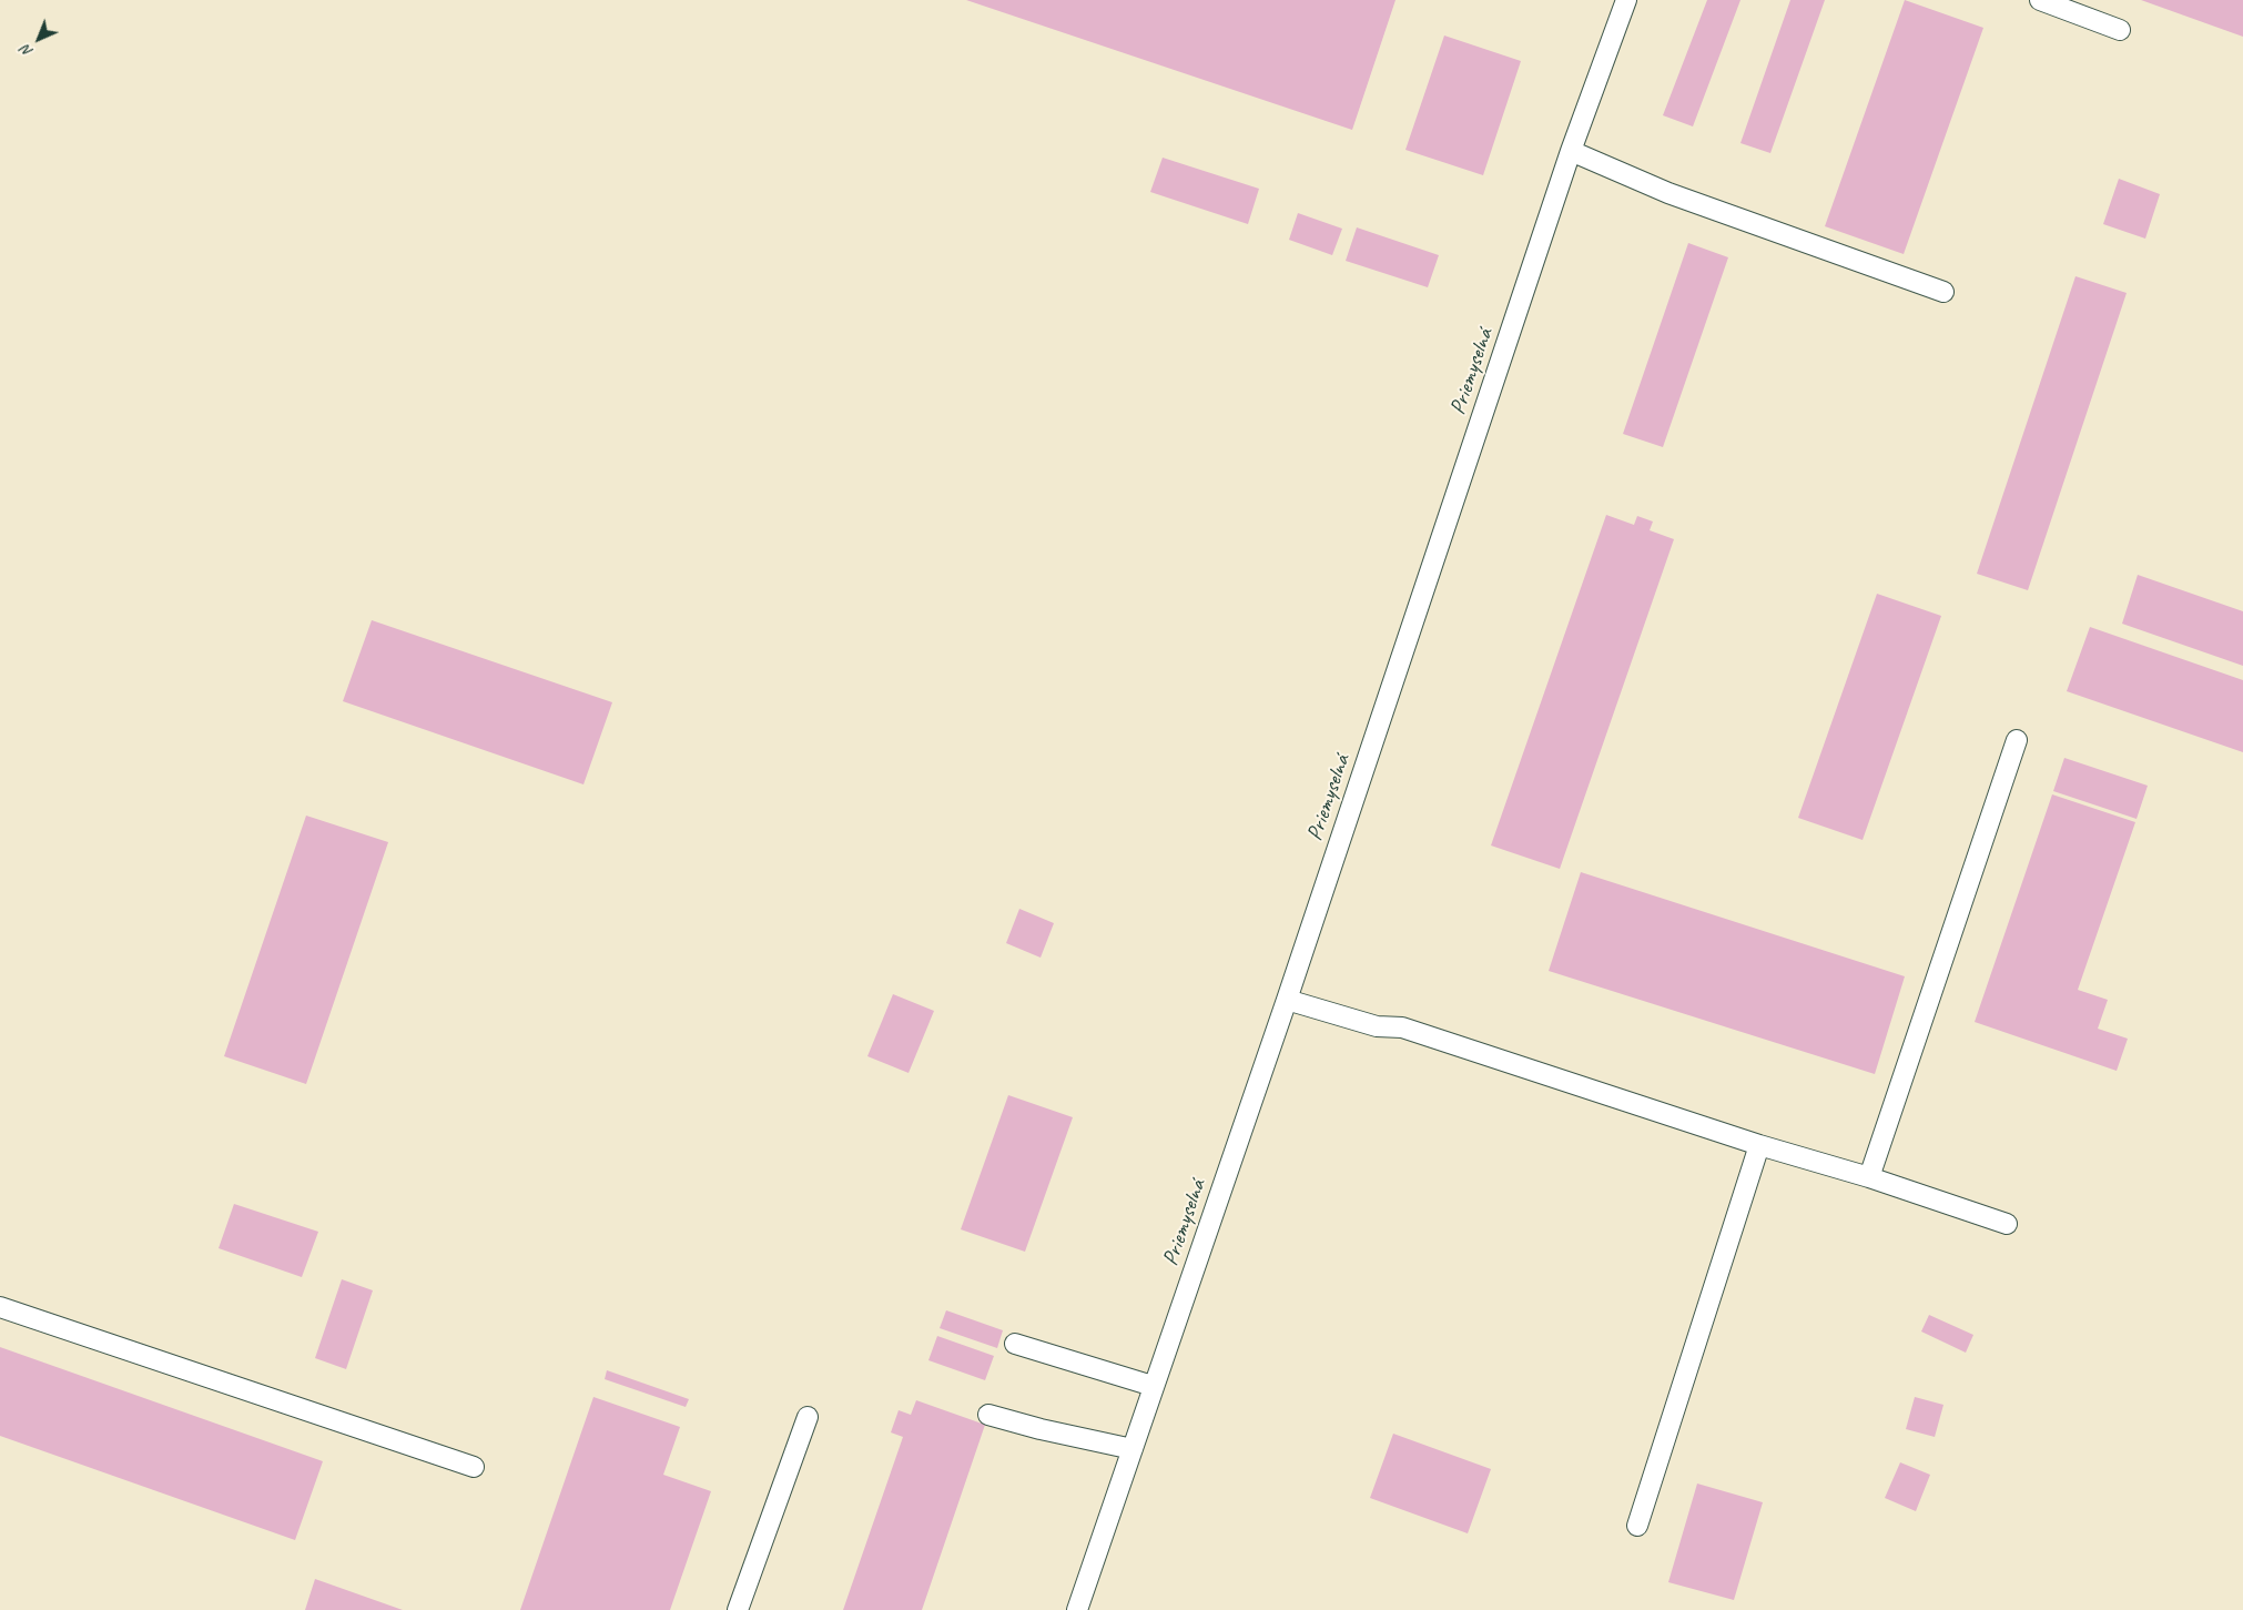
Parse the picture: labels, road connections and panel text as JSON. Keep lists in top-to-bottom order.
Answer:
{
  "streets": {
    "lane": ["Priemyselná"]
  },
  "north": "bottom left"
}
